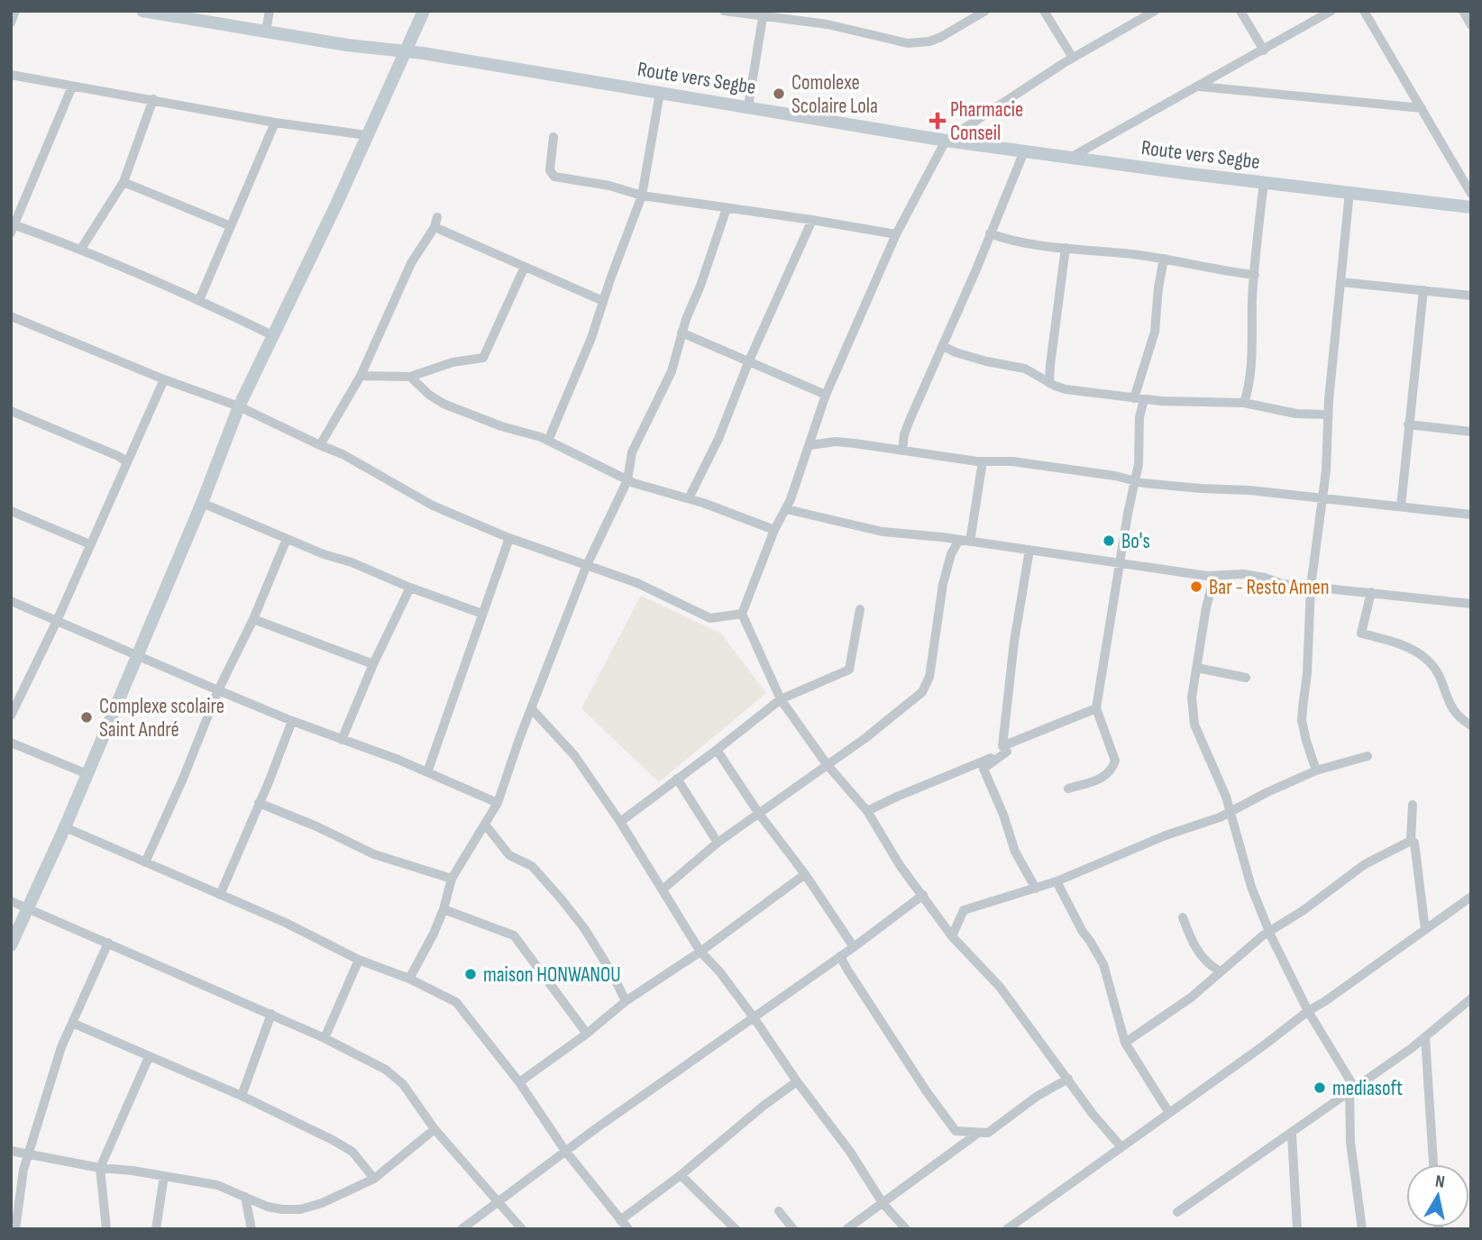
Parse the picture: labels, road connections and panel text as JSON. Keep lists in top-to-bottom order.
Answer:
{
  "streets": {
    "main road": ["Route vers Segbe"]
  },
  "places": {
    "other": [
      "Comolexe Scolaire Lola",
      "Bo's",
      "Bar - Resto Amen",
      "Complexe scolaire Saint André",
      "maison HONWANOU",
      "mediasoft"
    ],
    "health": ["Pharmacie Conseil"]
  },
  "north": "top"
}
